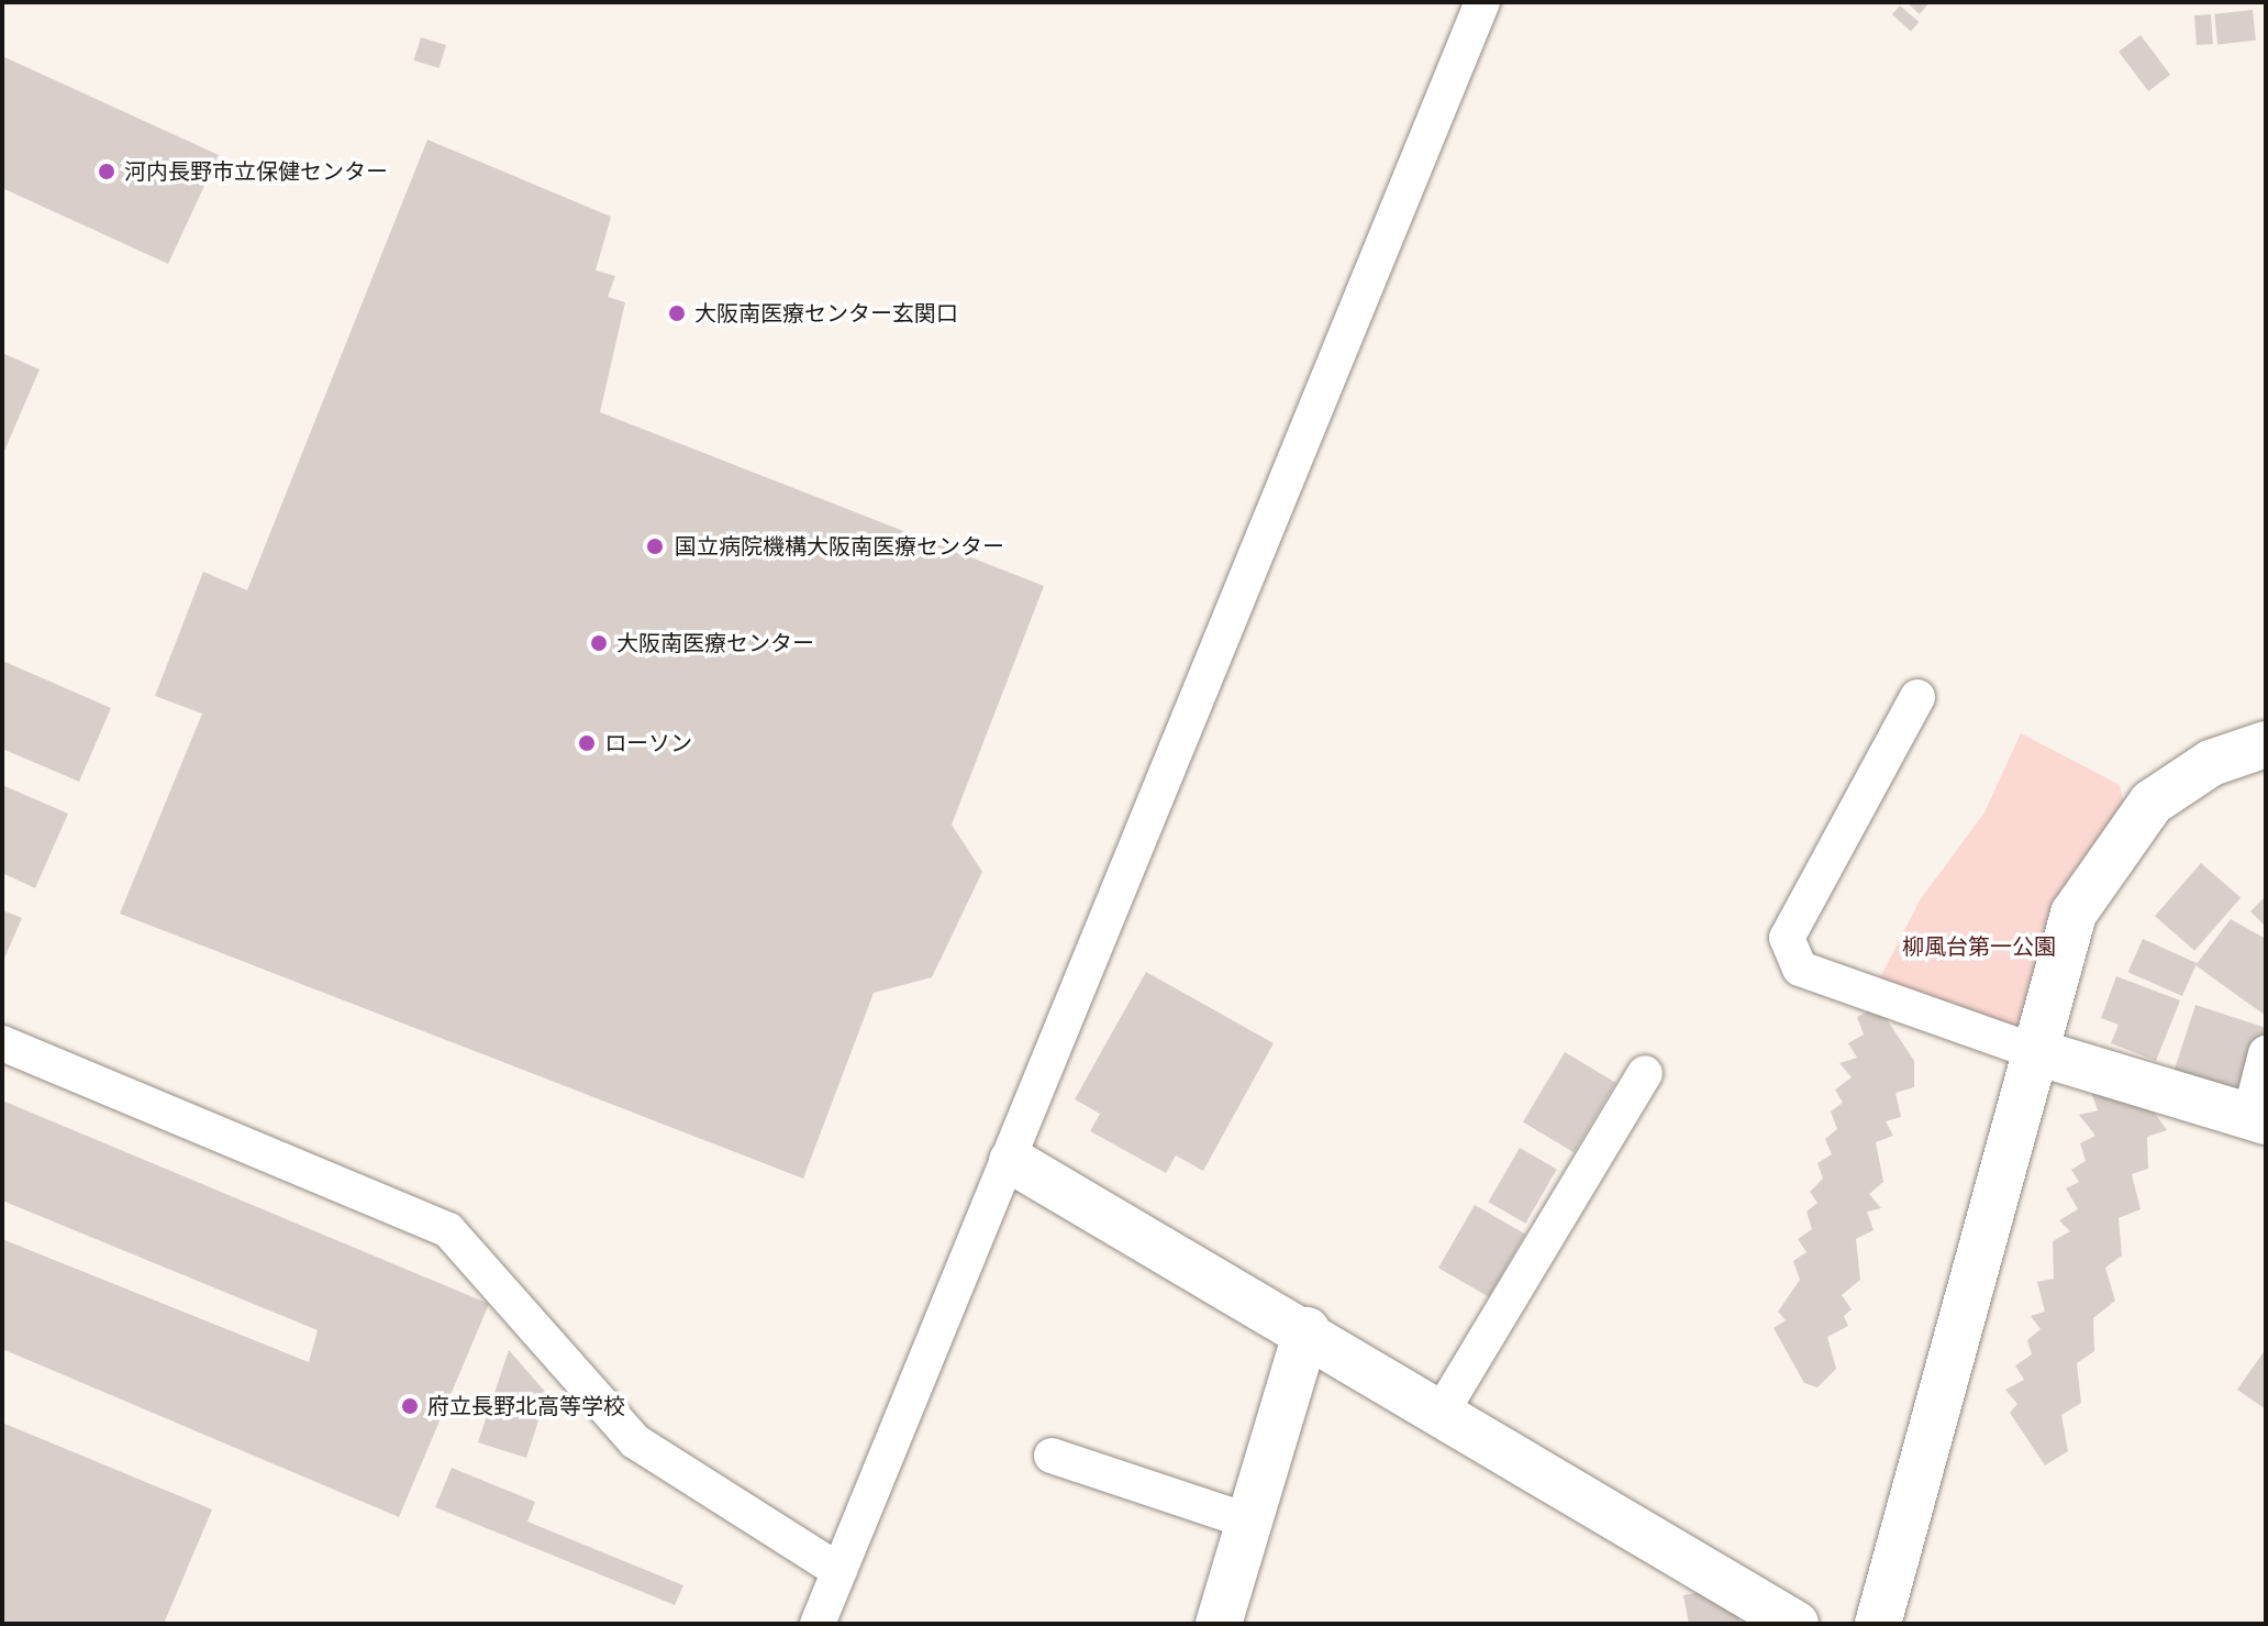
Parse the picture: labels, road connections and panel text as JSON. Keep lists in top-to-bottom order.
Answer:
{
  "parks": ["柳風台第一公園"],
  "places": [
    "河内長野市立保健センター",
    "大阪南医療センター玄関口",
    "国立病院機構大阪南医療センター",
    "大阪南医療センター",
    "ローソン",
    "府立長野北高等学校"
  ]
}
